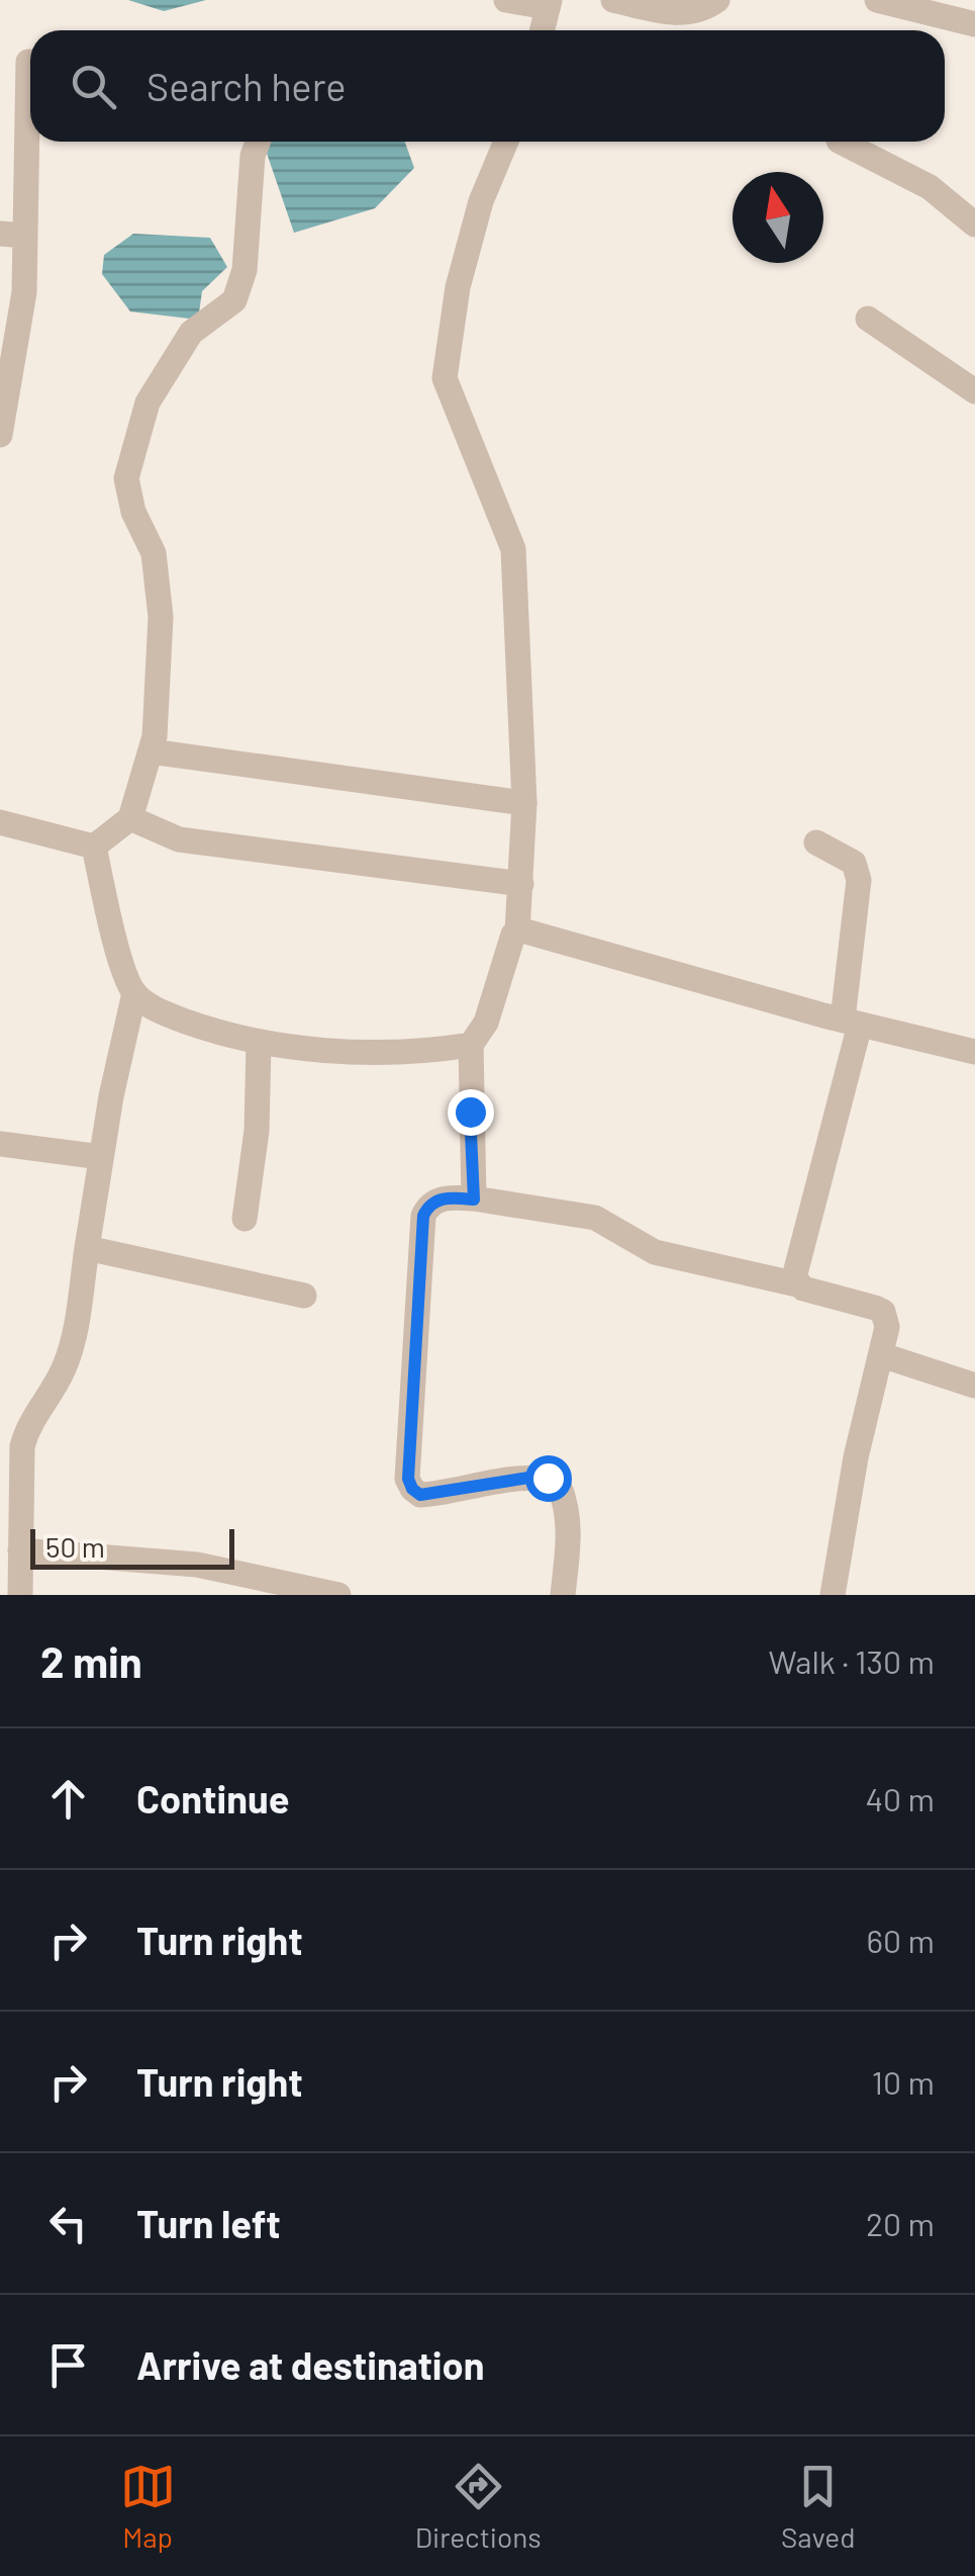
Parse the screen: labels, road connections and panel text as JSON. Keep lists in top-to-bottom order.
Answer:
{
  "scale_bar": "50 m",
  "north": "top",
  "page": {
    "search": "Search here",
    "scale": "50 m",
    "heading": ["2 min", "Walk · 130 m"],
    "list": [
      ["Continue", "40 m"],
      ["Turn right", "60 m"],
      ["Turn right", "10 m"],
      ["Turn left", "20 m"],
      "Arrive at destination"
    ],
    "nav": ["Map", "Directions", "Saved"]
  }
}
